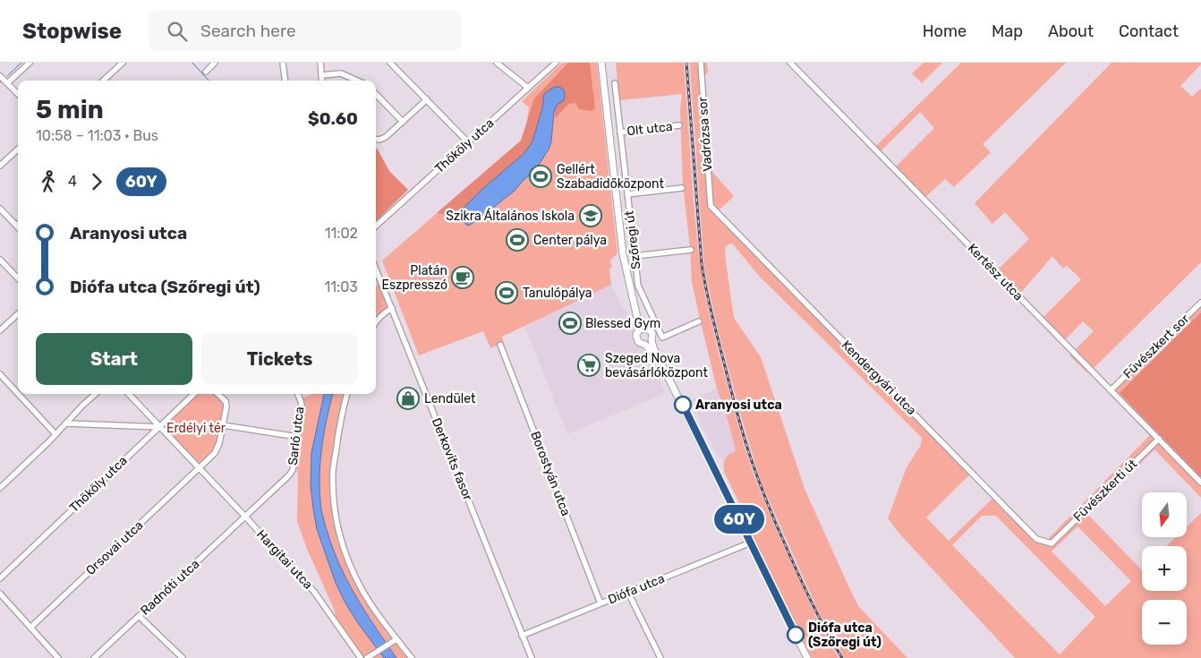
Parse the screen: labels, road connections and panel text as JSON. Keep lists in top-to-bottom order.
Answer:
{
  "streets": {
    "main road": ["Szőregi út"],
    "street": [
      "Olt utca",
      "Vadrózsa sor",
      "Thököly utca",
      "Kertész utca",
      "Füvészkert sor",
      "Kendergyári utca",
      "Sarló utca",
      "Derkovits fasor",
      "Borostyán utca",
      "Füvészkerti út",
      "Orsovai utca",
      "Hargitai utca",
      "Radnóti utca",
      "Diófa utca"
    ]
  },
  "crossings": [
    ["Olt utca", "Szőregi út"],
    ["Vadrózsa sor", "Kendergyári utca"],
    ["Szőregi út", "Diófa utca"],
    ["Kertész utca", "Füvészkert sor"],
    ["Kertész utca", "Füvészkerti út"],
    ["Kendergyári utca", "Füvészkerti út"],
    ["Sarló utca", "Hargitai utca"],
    ["Sarló utca", "Radnóti utca"],
    ["Derkovits fasor", "Diófa utca"],
    ["Borostyán utca", "Diófa utca"],
    ["Orsovai utca", "Hargitai utca"],
    ["Hargitai utca", "Radnóti utca"]
  ],
  "parks": ["Erdélyi tér"],
  "places": {
    "sports": [
      "Gellért Szabadidőközpont",
      "Center pálya",
      "Tanulópálya",
      "Blessed Gym"
    ],
    "school or university": ["Szikra Általános Iskola"],
    "cafe": ["Platán Eszpresszó"],
    "supermarket": ["Szeged Nova bevásárlóközpont"],
    "shop": ["Lendület"],
    "other": ["Aranyosi utca", "Diófa utca (Szőregi út)"]
  },
  "lines": ["bus line 60Y"],
  "north": "bottom",
  "page": {
    "header": "Stopwise",
    "search": "Search here",
    "nav": [
      "Home",
      "Map",
      "About",
      "Contact"
    ],
    "on_map": "60Y",
    "heading": ["5 min", "10:58 – 11:03 · Bus", "$0.60"],
    "legs": ["4", "60Y"],
    "list": [
      {
        "name": "Aranyosi utca",
        "value": "11:02"
      },
      {
        "name": "Diófa utca (Szőregi út)",
        "value": "11:03"
      }
    ],
    "buttons": ["Start", "Tickets"],
    "map_buttons": ["+", "−"]
  }
}
